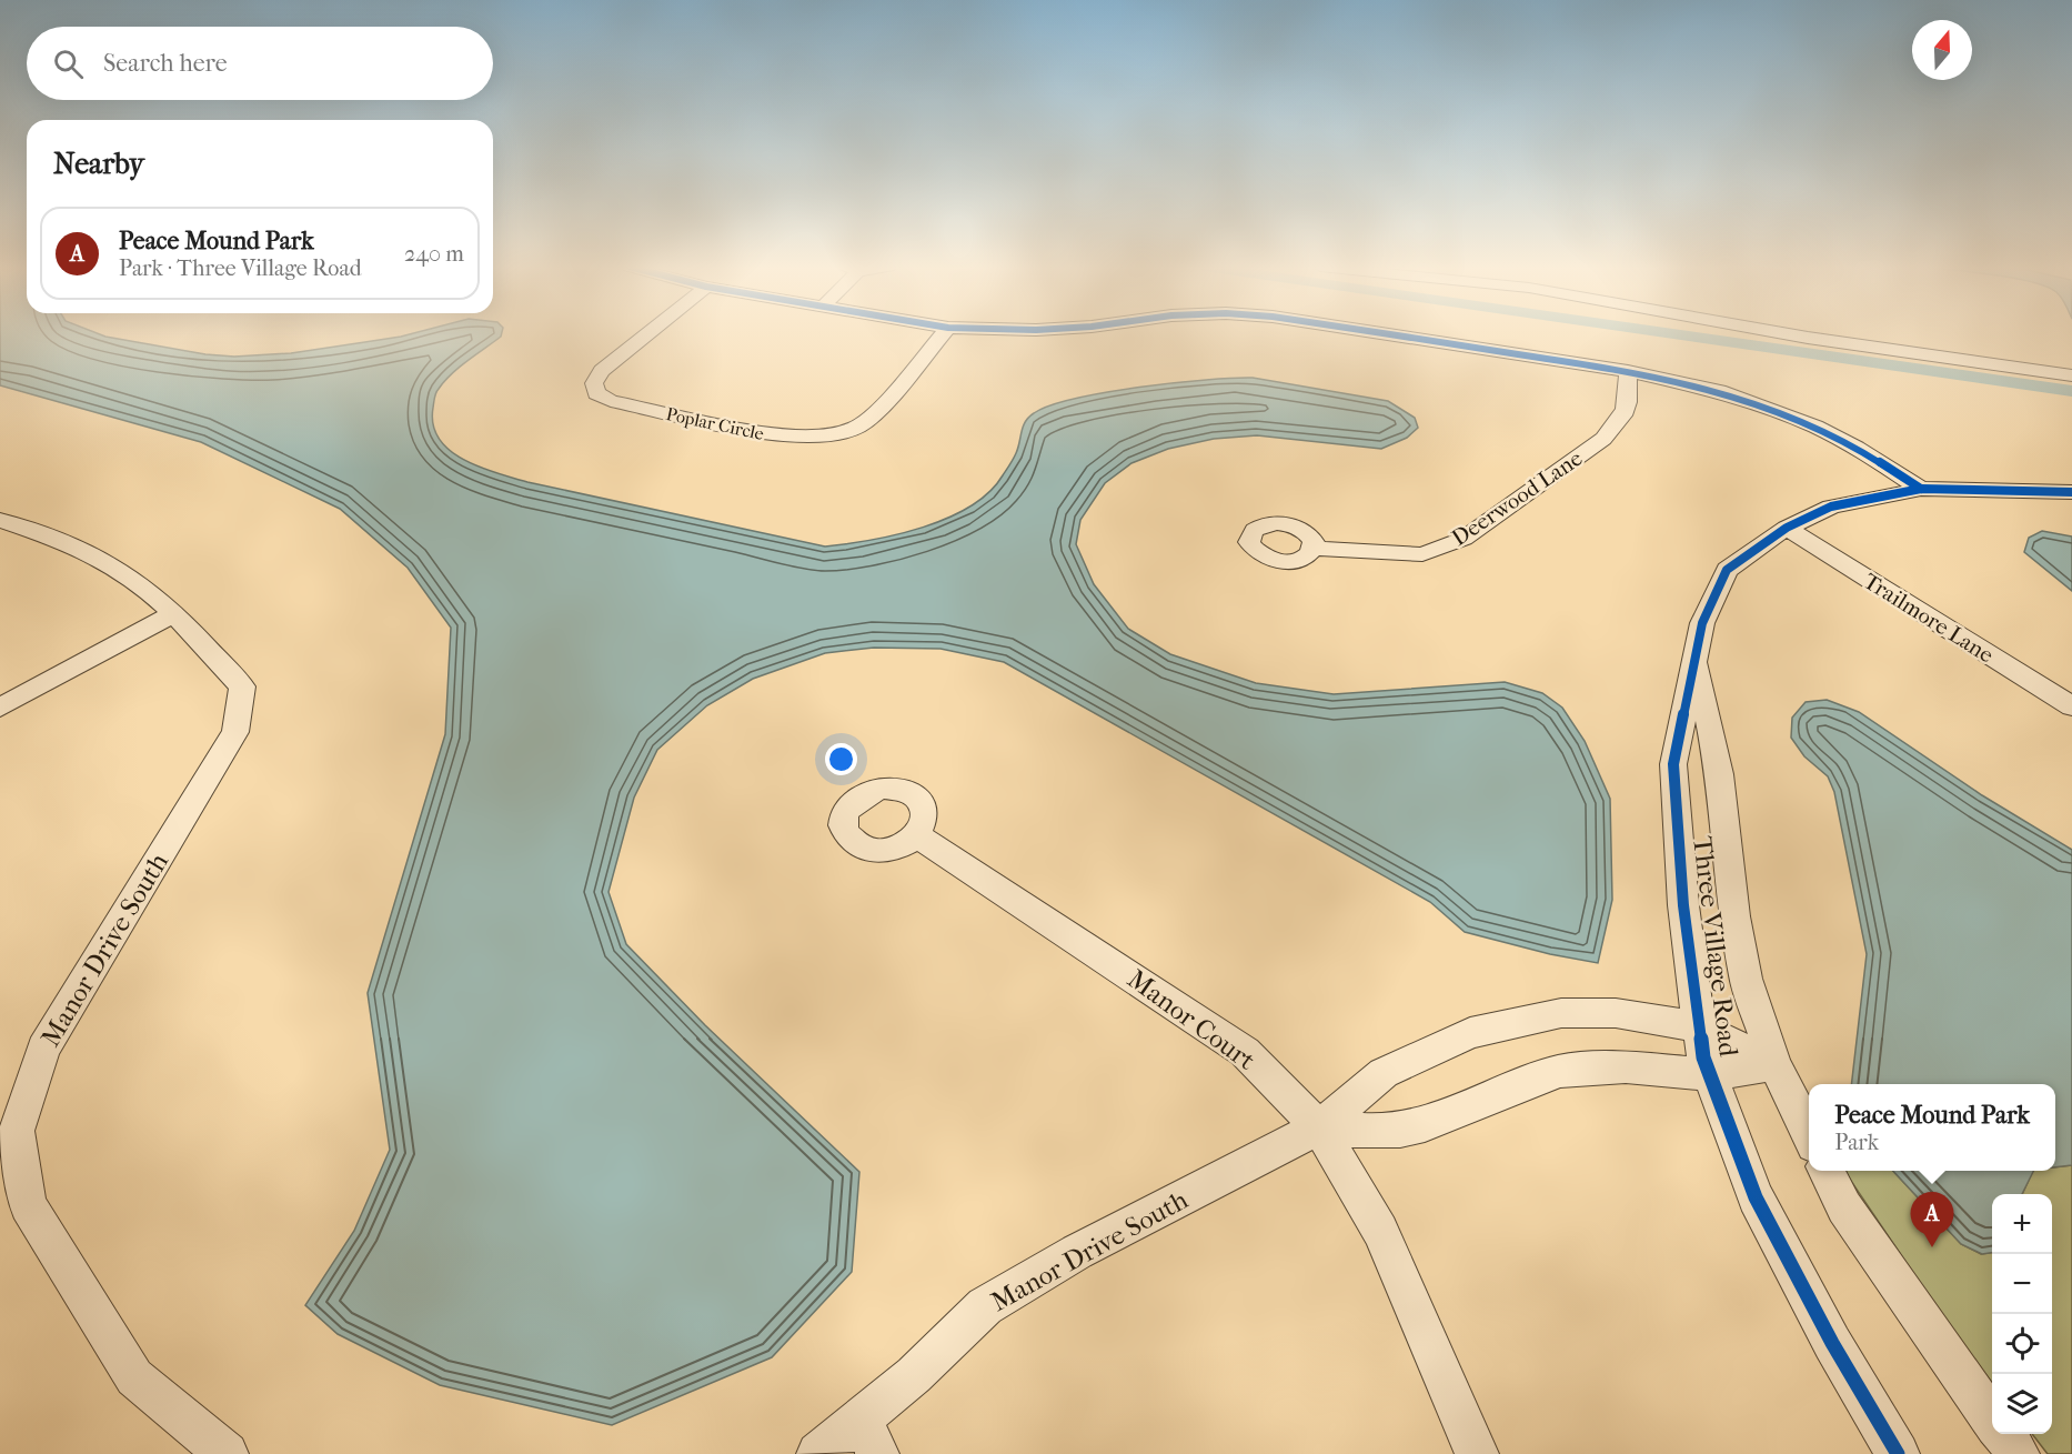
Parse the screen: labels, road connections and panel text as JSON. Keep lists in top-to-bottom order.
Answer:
{
  "streets": {
    "street": [
      "Poplar Circle",
      "Deerwood Lane",
      "Trailmore Lane",
      "Three Village Road",
      "Manor Drive South",
      "Manor Court"
    ]
  },
  "crossings": [
    ["Trailmore Lane", "Three Village Road"],
    ["Three Village Road", "Manor Drive South"],
    ["Manor Drive South", "Manor Court"]
  ],
  "north": "top",
  "page": {
    "search": "Search here",
    "heading": "Nearby",
    "list": [
      {
        "mark": "A",
        "name": "Peace Mound Park",
        "note": "Park · Three Village Road",
        "value": "240 m"
      }
    ],
    "popup": ["Peace Mound Park", "Park"],
    "pins": "A",
    "map_buttons": ["+", "−"]
  }
}
